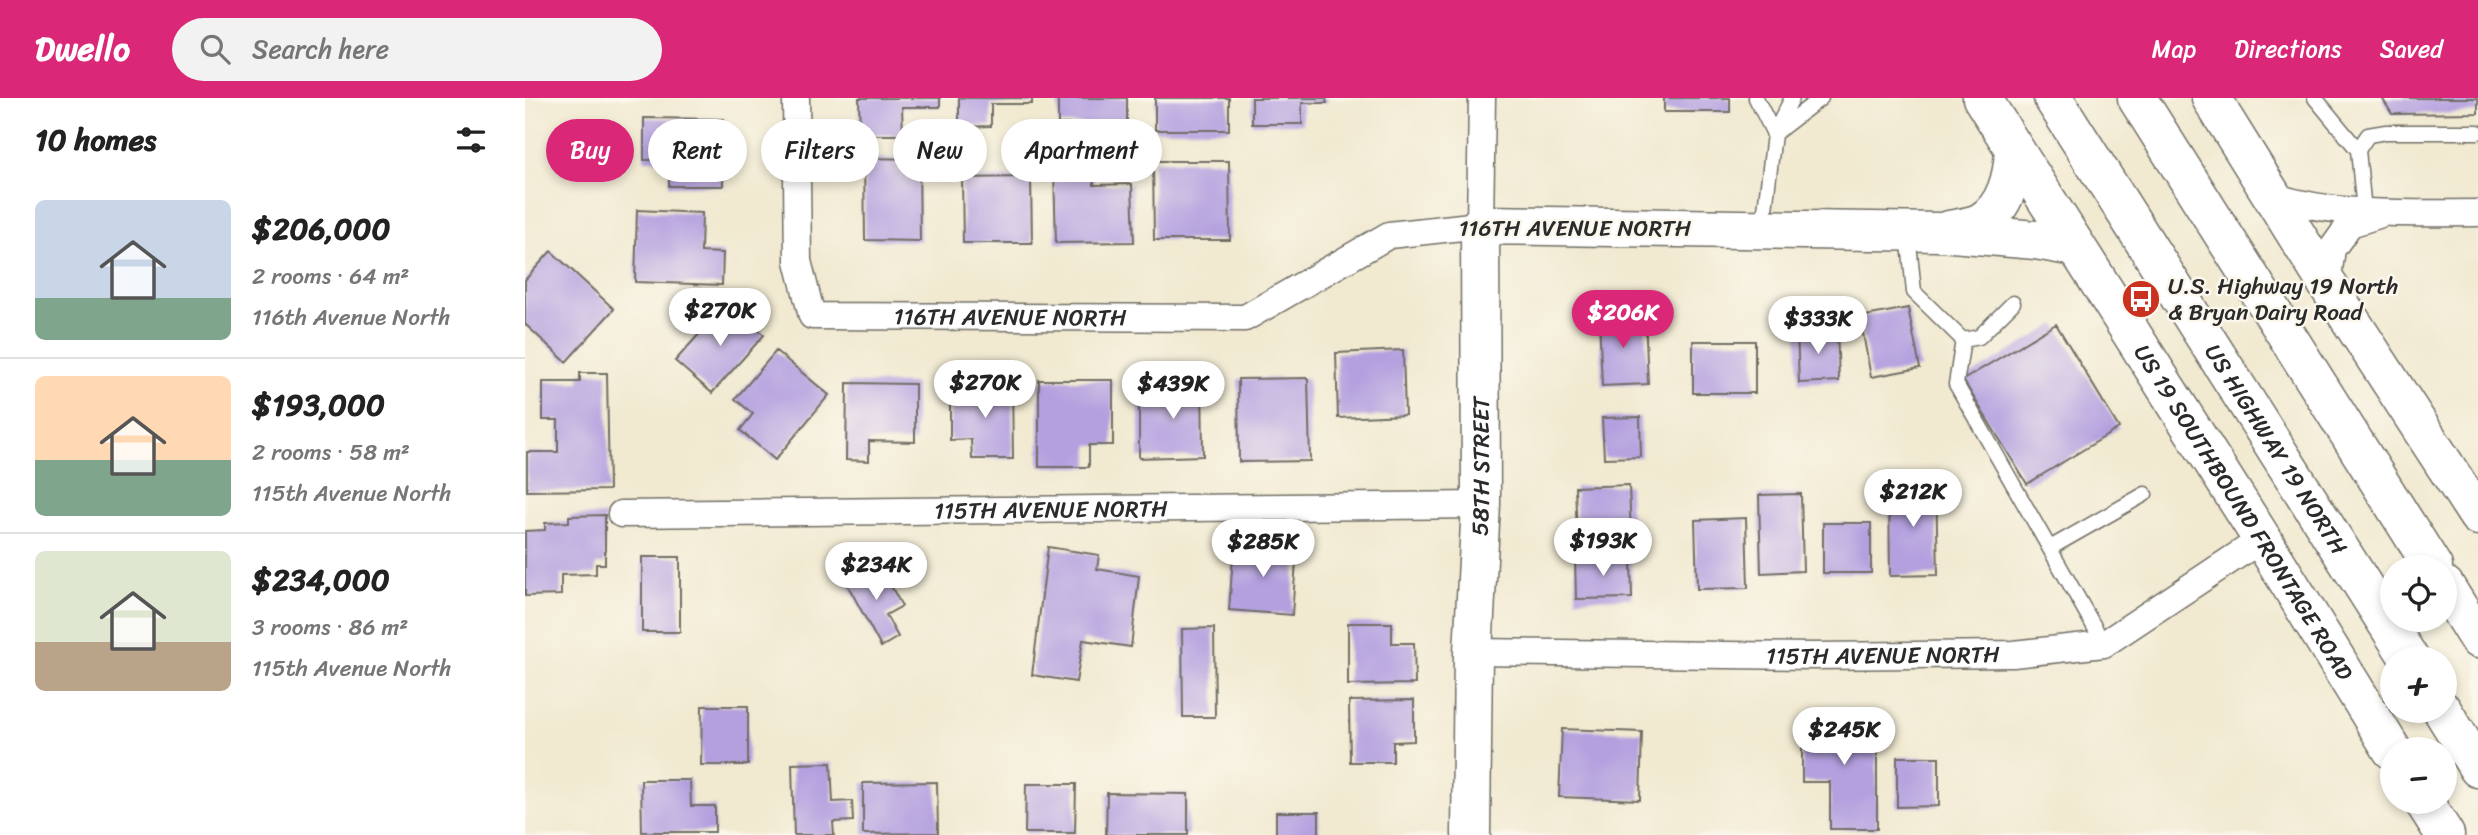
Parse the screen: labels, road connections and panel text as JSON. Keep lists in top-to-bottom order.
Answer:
{
  "streets": {
    "main road": [
      "116TH AVENUE NORTH",
      "US HIGHWAY 19 NORTH",
      "58TH STREET",
      "US 19 SOUTHBOUND FRONTAGE ROAD"
    ],
    "street": ["115TH AVENUE NORTH"]
  },
  "crossings": [
    ["116TH AVENUE NORTH", "58TH STREET"],
    ["116TH AVENUE NORTH", "US 19 SOUTHBOUND FRONTAGE ROAD"],
    ["58TH STREET", "115TH AVENUE NORTH"],
    ["115TH AVENUE NORTH", "US 19 SOUTHBOUND FRONTAGE ROAD"]
  ],
  "places": {
    "bus stop": ["U.S. Highway 19 North & Bryan Dairy Road"]
  },
  "page": {
    "header": "Dwello",
    "search": "Search here",
    "nav": ["Map", "Directions", "Saved"],
    "heading": "10 homes",
    "chip": [
      "Buy",
      "Rent",
      "Filters",
      "New",
      "Apartment"
    ],
    "list": [
      {
        "name": "$206,000",
        "note": "2 rooms · 64 m² · 116th Avenue North"
      },
      {
        "name": "$193,000",
        "note": "2 rooms · 58 m² · 115th Avenue North"
      },
      {
        "name": "$234,000",
        "note": "3 rooms · 86 m² · 115th Avenue North"
      }
    ],
    "price": [
      "$270K",
      "$206K",
      "$333K",
      "$270K",
      "$439K",
      "$212K",
      "$193K",
      "$285K",
      "$234K",
      "$245K"
    ],
    "map_buttons": ["+", "−"]
  }
}
